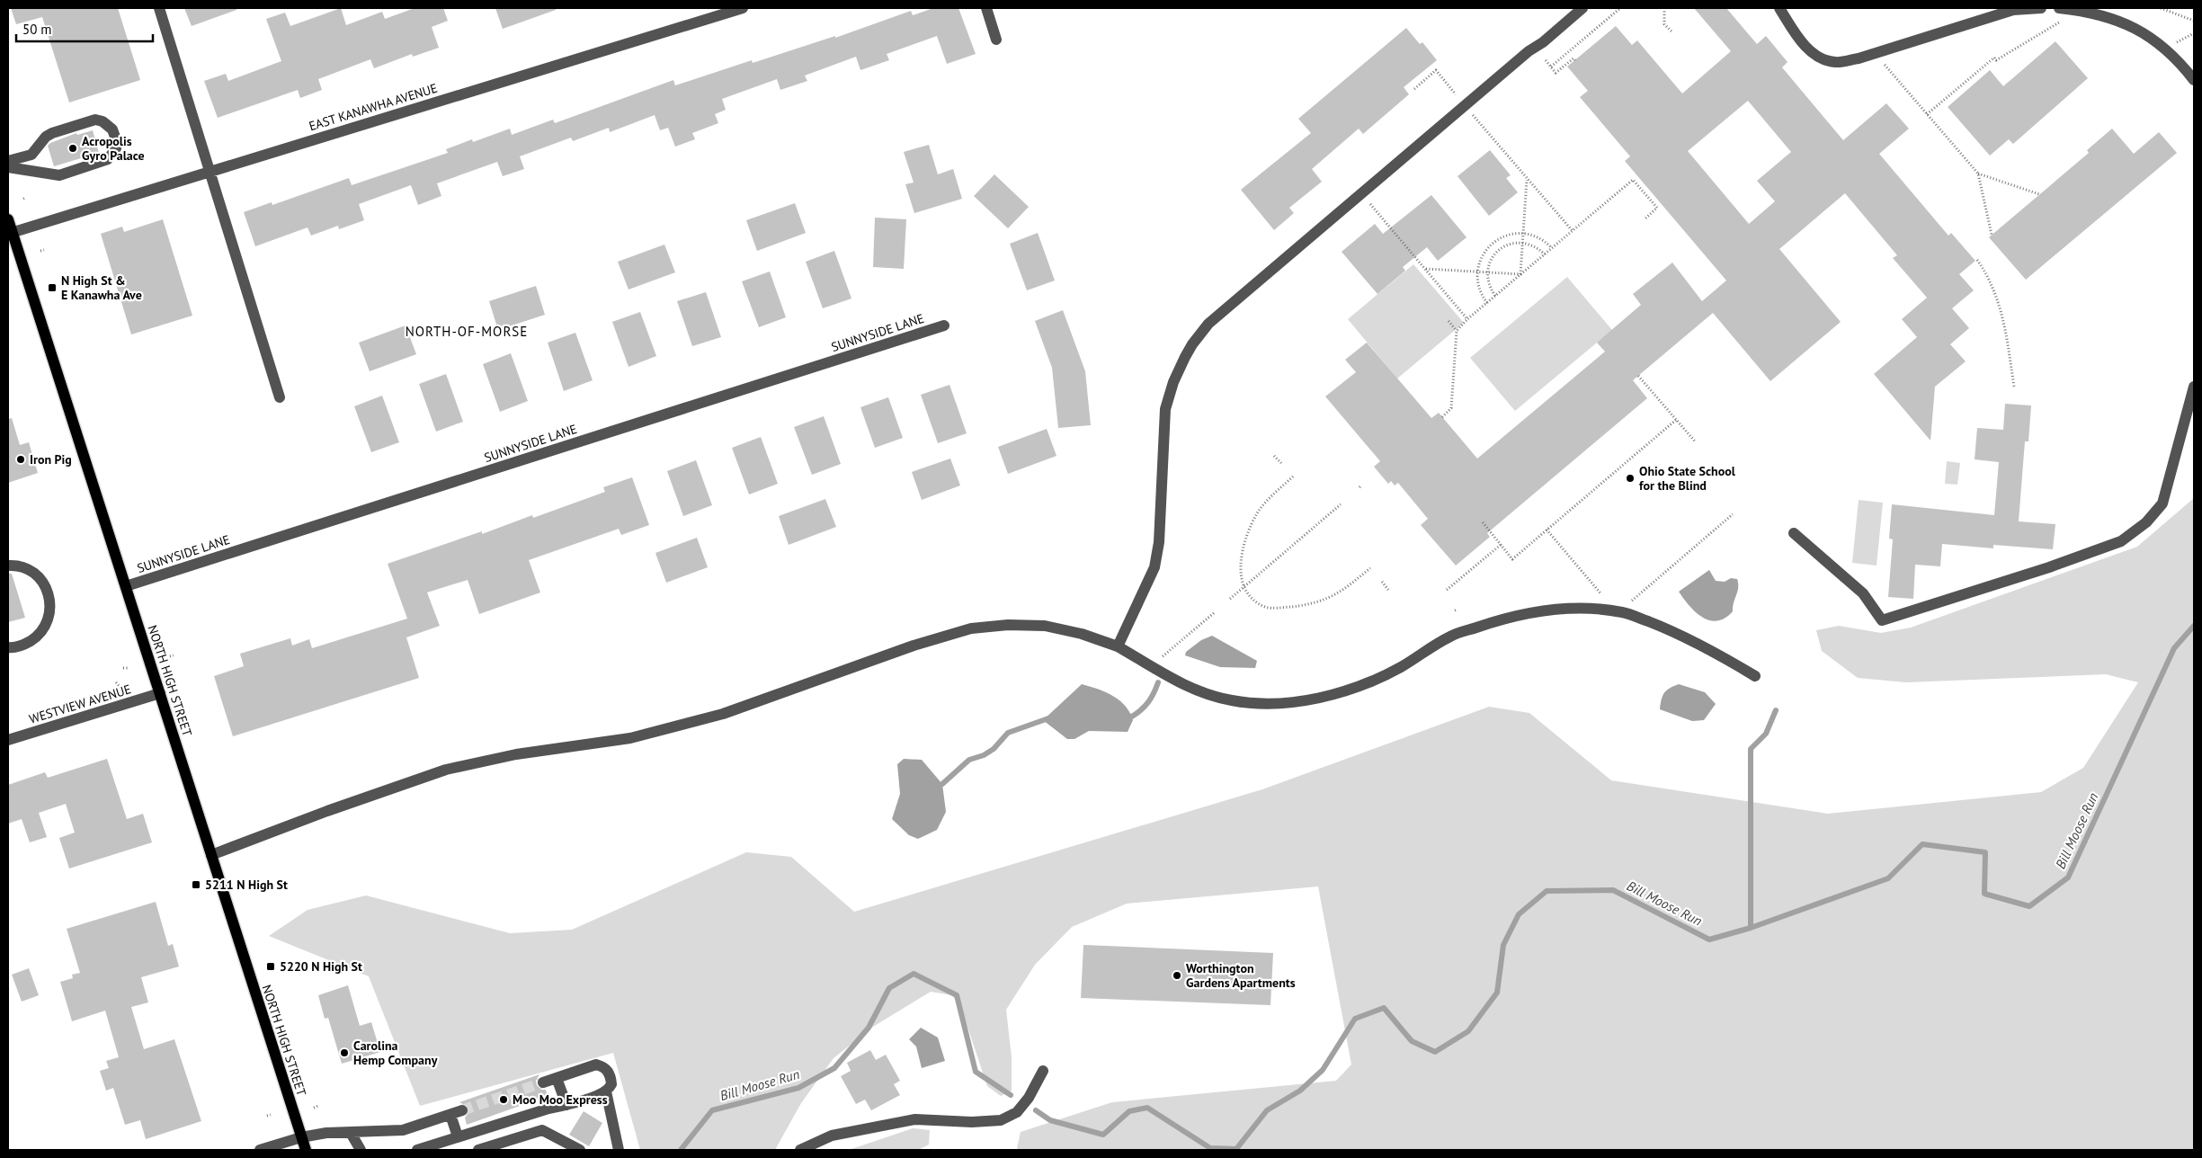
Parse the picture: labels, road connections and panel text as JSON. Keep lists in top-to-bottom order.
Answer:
{
  "streets": {
    "main road": ["NORTH HIGH STREET"],
    "street": ["EAST KANAWHA AVENUE", "SUNNYSIDE LANE", "WESTVIEW AVENUE"]
  },
  "crossings": [
    ["EAST KANAWHA AVENUE", "NORTH HIGH STREET"],
    ["SUNNYSIDE LANE", "NORTH HIGH STREET"],
    ["NORTH HIGH STREET", "WESTVIEW AVENUE"]
  ],
  "districts": ["NORTH-OF-MORSE"],
  "water": ["Bill Moose Run"],
  "places": {
    "other": [
      "Acropolis Gyro Palace",
      "Iron Pig",
      "Ohio State School for the Blind",
      "Worthington Gardens Apartments",
      "Carolina Hemp Company",
      "Moo Moo Express"
    ],
    "transit": ["N High St & E Kanawha Ave", "5211 N High St", "5220 N High St"]
  },
  "scale_bar": "50 m"
}
